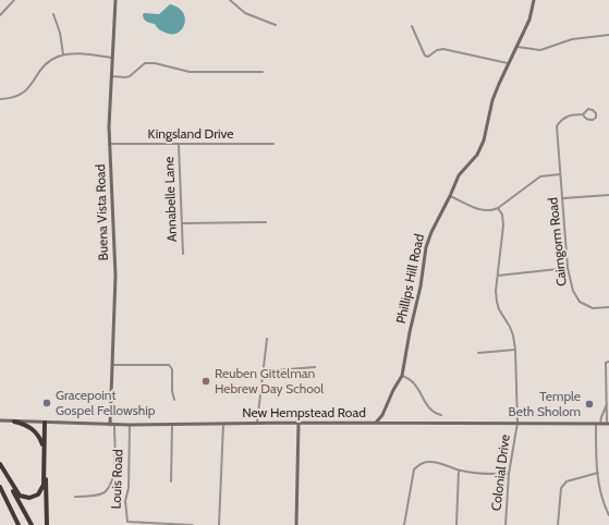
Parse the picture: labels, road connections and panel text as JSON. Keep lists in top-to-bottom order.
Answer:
{
  "streets": {
    "street": [
      "Kingsland Drive",
      "Annabelle Lane",
      "Buena Vista Road",
      "Cairngorm Road",
      "Phillips Hill Road",
      "New Hempstead Road",
      "Colonial Drive",
      "Louis Road"
    ]
  },
  "crossings": [
    ["Kingsland Drive", "Annabelle Lane"],
    ["Kingsland Drive", "Buena Vista Road"],
    ["Buena Vista Road", "New Hempstead Road"],
    ["Phillips Hill Road", "New Hempstead Road"],
    ["New Hempstead Road", "Colonial Drive"],
    ["New Hempstead Road", "Louis Road"]
  ],
  "places": ["Reuben Gittelman Hebrew Day School", "Gracepoint Gospel Fellowship", "Temple Beth Sholom"]
}
